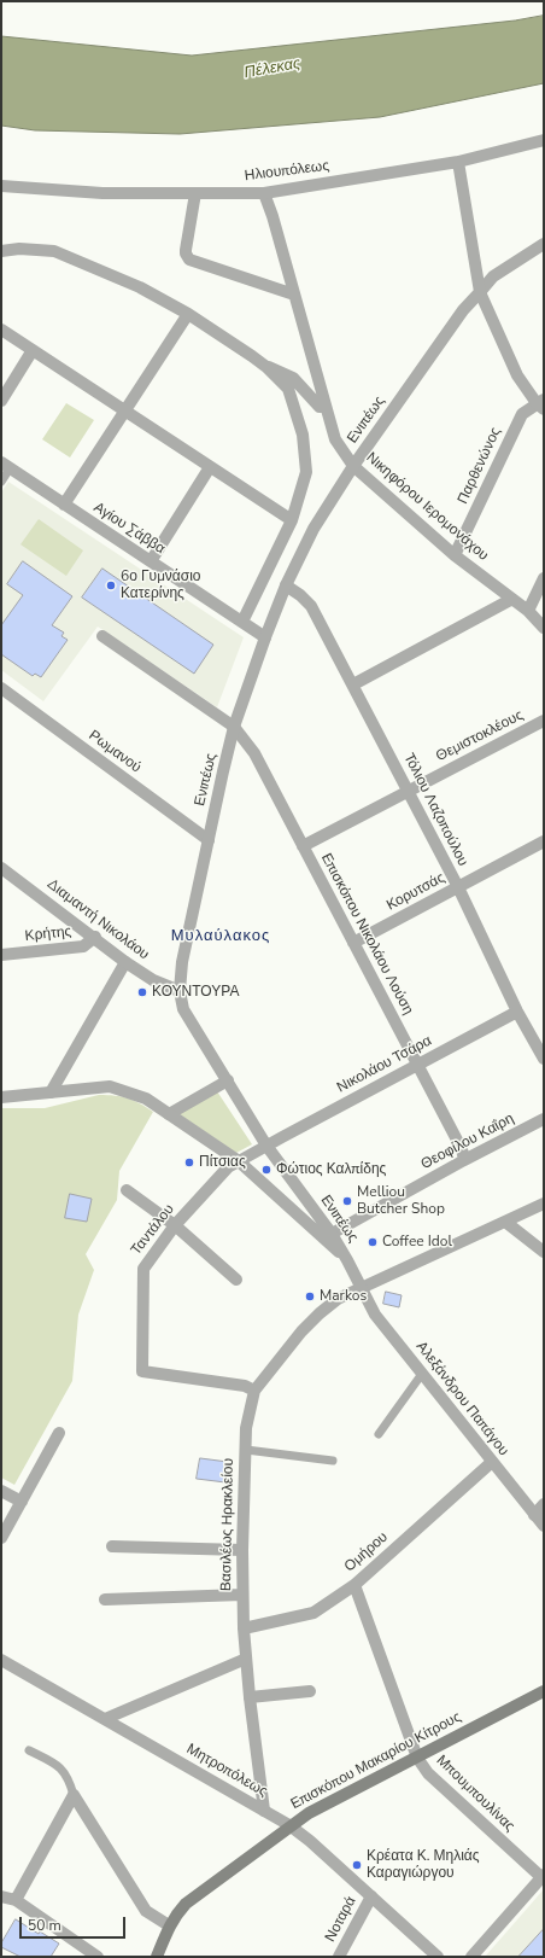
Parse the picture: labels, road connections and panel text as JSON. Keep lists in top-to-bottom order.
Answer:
{
  "streets": {
    "main road": ["Επισκόπου Μακαρίου Κίτρους"],
    "street": [
      "Ηλιουπόλεως",
      "Ενιπέως",
      "Παρθενώνος",
      "Νικηφόρου Ιερομονάχου",
      "Αγίου Σάββα",
      "Θεμιστοκλέους",
      "Ρωμανού",
      "Τόλιου Λαζοπούλου",
      "Κορυτσάς",
      "Διαμαντή Νικολάου",
      "Κρήτης",
      "Επισκόπου Νικολάου Λούση",
      "Νικολάου Τσάρα",
      "Θεοφίλου Καΐρη",
      "Ταντάλου",
      "Αλεξάνδρου Παπάγου",
      "Βασιλέως Ηρακλείου",
      "Ομήρου",
      "Μητροπόλεως",
      "Μπουμπουλίνας",
      "Νοταρά"
    ]
  },
  "crossings": [
    ["Ηλιουπόλεως", "Νικηφόρου Ιερομονάχου"],
    ["Ενιπέως", "Νικηφόρου Ιερομονάχου"],
    ["Ενιπέως", "Αγίου Σάββα"],
    ["Ενιπέως", "Ρωμανού"],
    ["Ενιπέως", "Τόλιου Λαζοπούλου"],
    ["Ενιπέως", "Διαμαντή Νικολάου"],
    ["Ενιπέως", "Επισκόπου Νικολάου Λούση"],
    ["Ενιπέως", "Νικολάου Τσάρα"],
    ["Ενιπέως", "Θεοφίλου Καΐρη"],
    ["Ενιπέως", "Ταντάλου"],
    ["Ενιπέως", "Αλεξάνδρου Παπάγου"],
    ["Ενιπέως", "Βασιλέως Ηρακλείου"],
    ["Παρθενώνος", "Νικηφόρου Ιερομονάχου"],
    ["Θεμιστοκλέους", "Τόλιου Λαζοπούλου"],
    ["Θεμιστοκλέους", "Επισκόπου Νικολάου Λούση"],
    ["Τόλιου Λαζοπούλου", "Κορυτσάς"],
    ["Τόλιου Λαζοπούλου", "Νικολάου Τσάρα"],
    ["Κορυτσάς", "Επισκόπου Νικολάου Λούση"],
    ["Διαμαντή Νικολάου", "Κρήτης"],
    ["Επισκόπου Νικολάου Λούση", "Νικολάου Τσάρα"],
    ["Επισκόπου Νικολάου Λούση", "Θεοφίλου Καΐρη"],
    ["Νικολάου Τσάρα", "Ταντάλου"],
    ["Ταντάλου", "Βασιλέως Ηρακλείου"],
    ["Αλεξάνδρου Παπάγου", "Βασιλέως Ηρακλείου"],
    ["Αλεξάνδρου Παπάγου", "Ομήρου"],
    ["Βασιλέως Ηρακλείου", "Ομήρου"],
    ["Βασιλέως Ηρακλείου", "Μητροπόλεως"],
    ["Ομήρου", "Μπουμπουλίνας"],
    ["Επισκόπου Μακαρίου Κίτρους", "Μητροπόλεως"],
    ["Επισκόπου Μακαρίου Κίτρους", "Μπουμπουλίνας"],
    ["Μητροπόλεως", "Νοταρά"]
  ],
  "districts": ["Μυλαύλακος"],
  "water": ["Πέλεκας"],
  "places": [
    "6ο Γυμνάσιο Κατερίνης",
    "ΚΟΥΝΤΟΥΡΑ",
    "Πίτσιας",
    "Φώτιος Καλπίδης",
    "Melliou Butcher Shop",
    "Coffee Idol",
    "Markos",
    "Κρέατα Κ. Μηλιάς Καραγιώργου"
  ],
  "scale_bar": "50 m"
}
